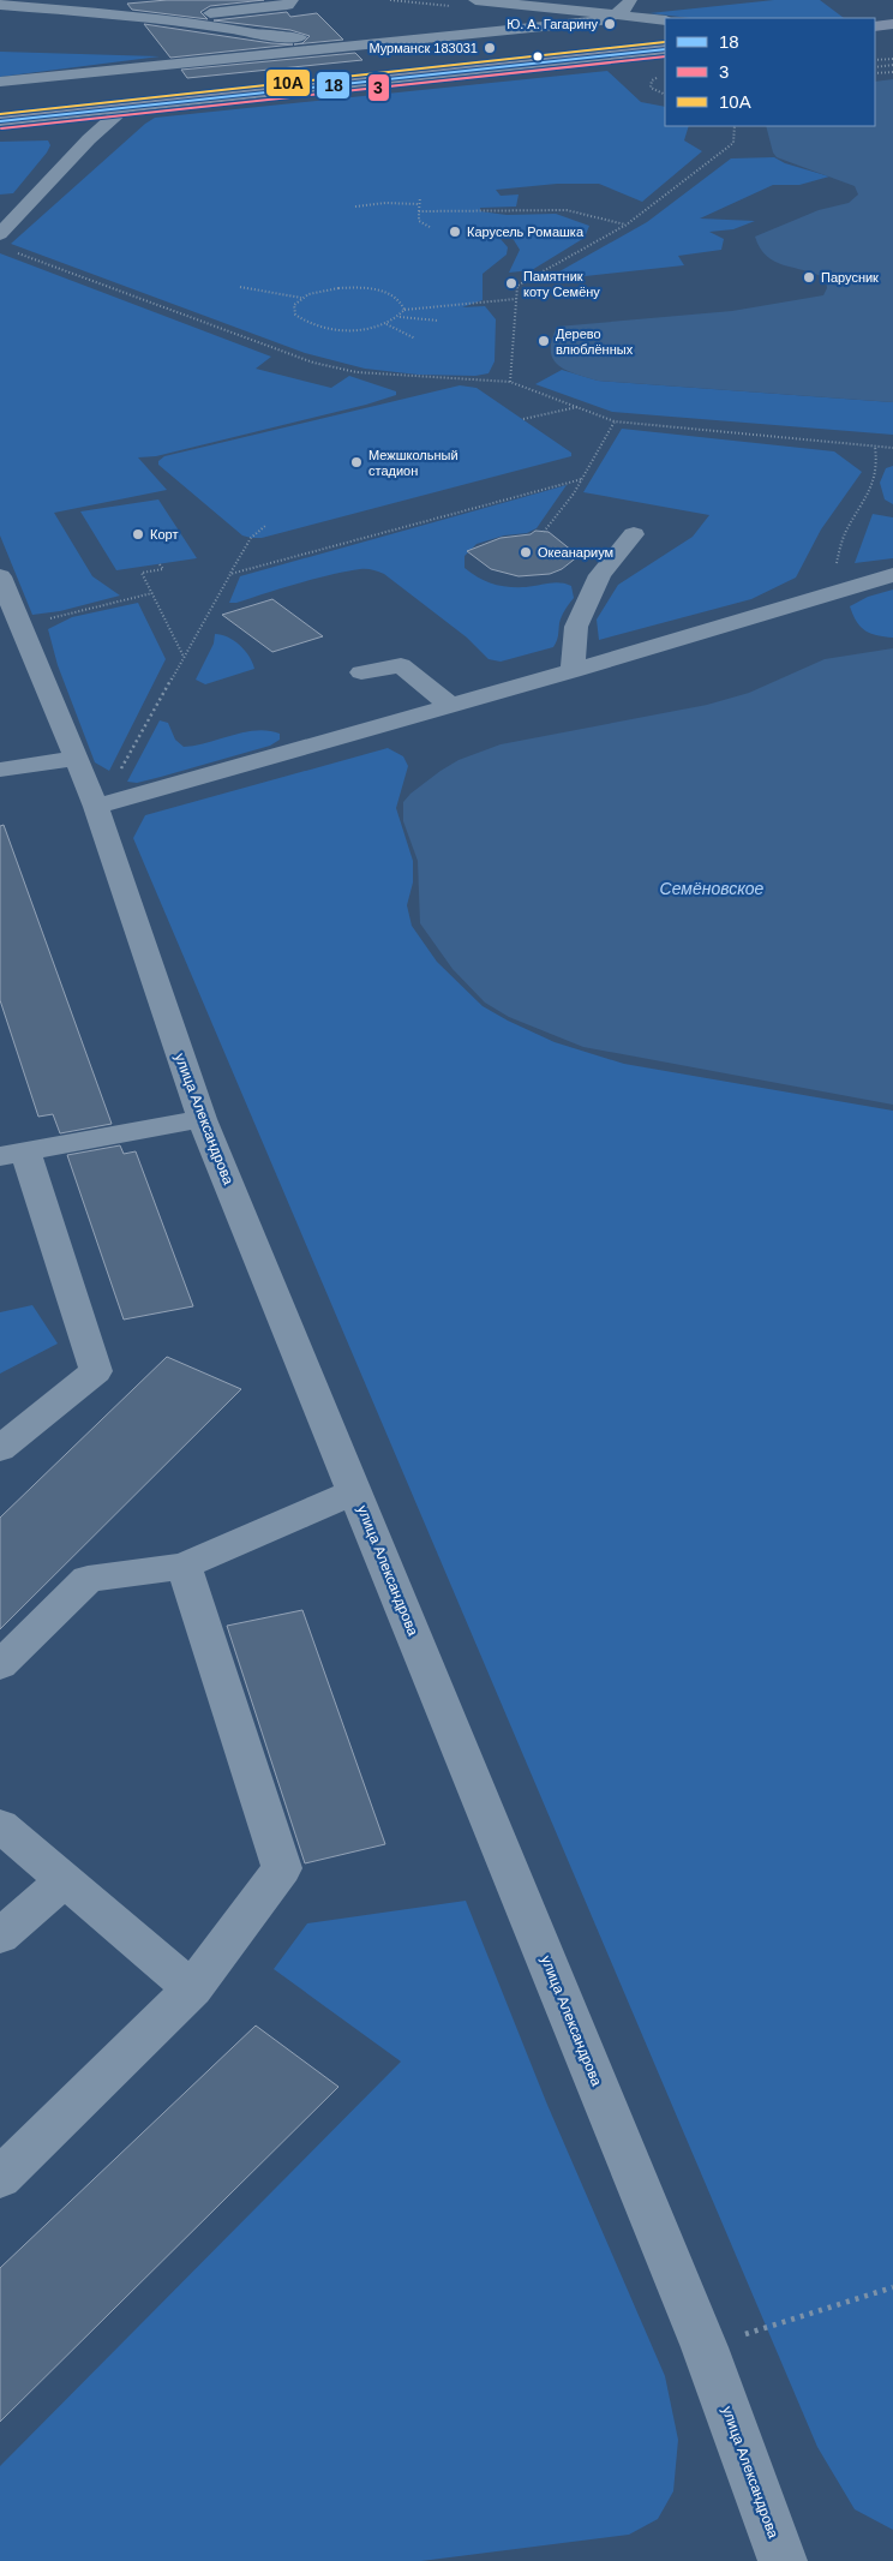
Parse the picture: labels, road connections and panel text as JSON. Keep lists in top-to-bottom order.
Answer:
{
  "streets": {
    "street": ["улица Александрова"]
  },
  "water": ["Семёновское"],
  "places": [
    "Ю. А. Гагарину",
    "Мурманск 183031",
    "Карусель Ромашка",
    "Парусник",
    "Памятник коту Семёну",
    "Дерево влюблённых",
    "Межшкольный стадион",
    "Корт",
    "Океанариум"
  ],
  "lines": ["transit line 10А", "transit line 18", "transit line 3"],
  "legend": ["18", "3", "10А"]
}
